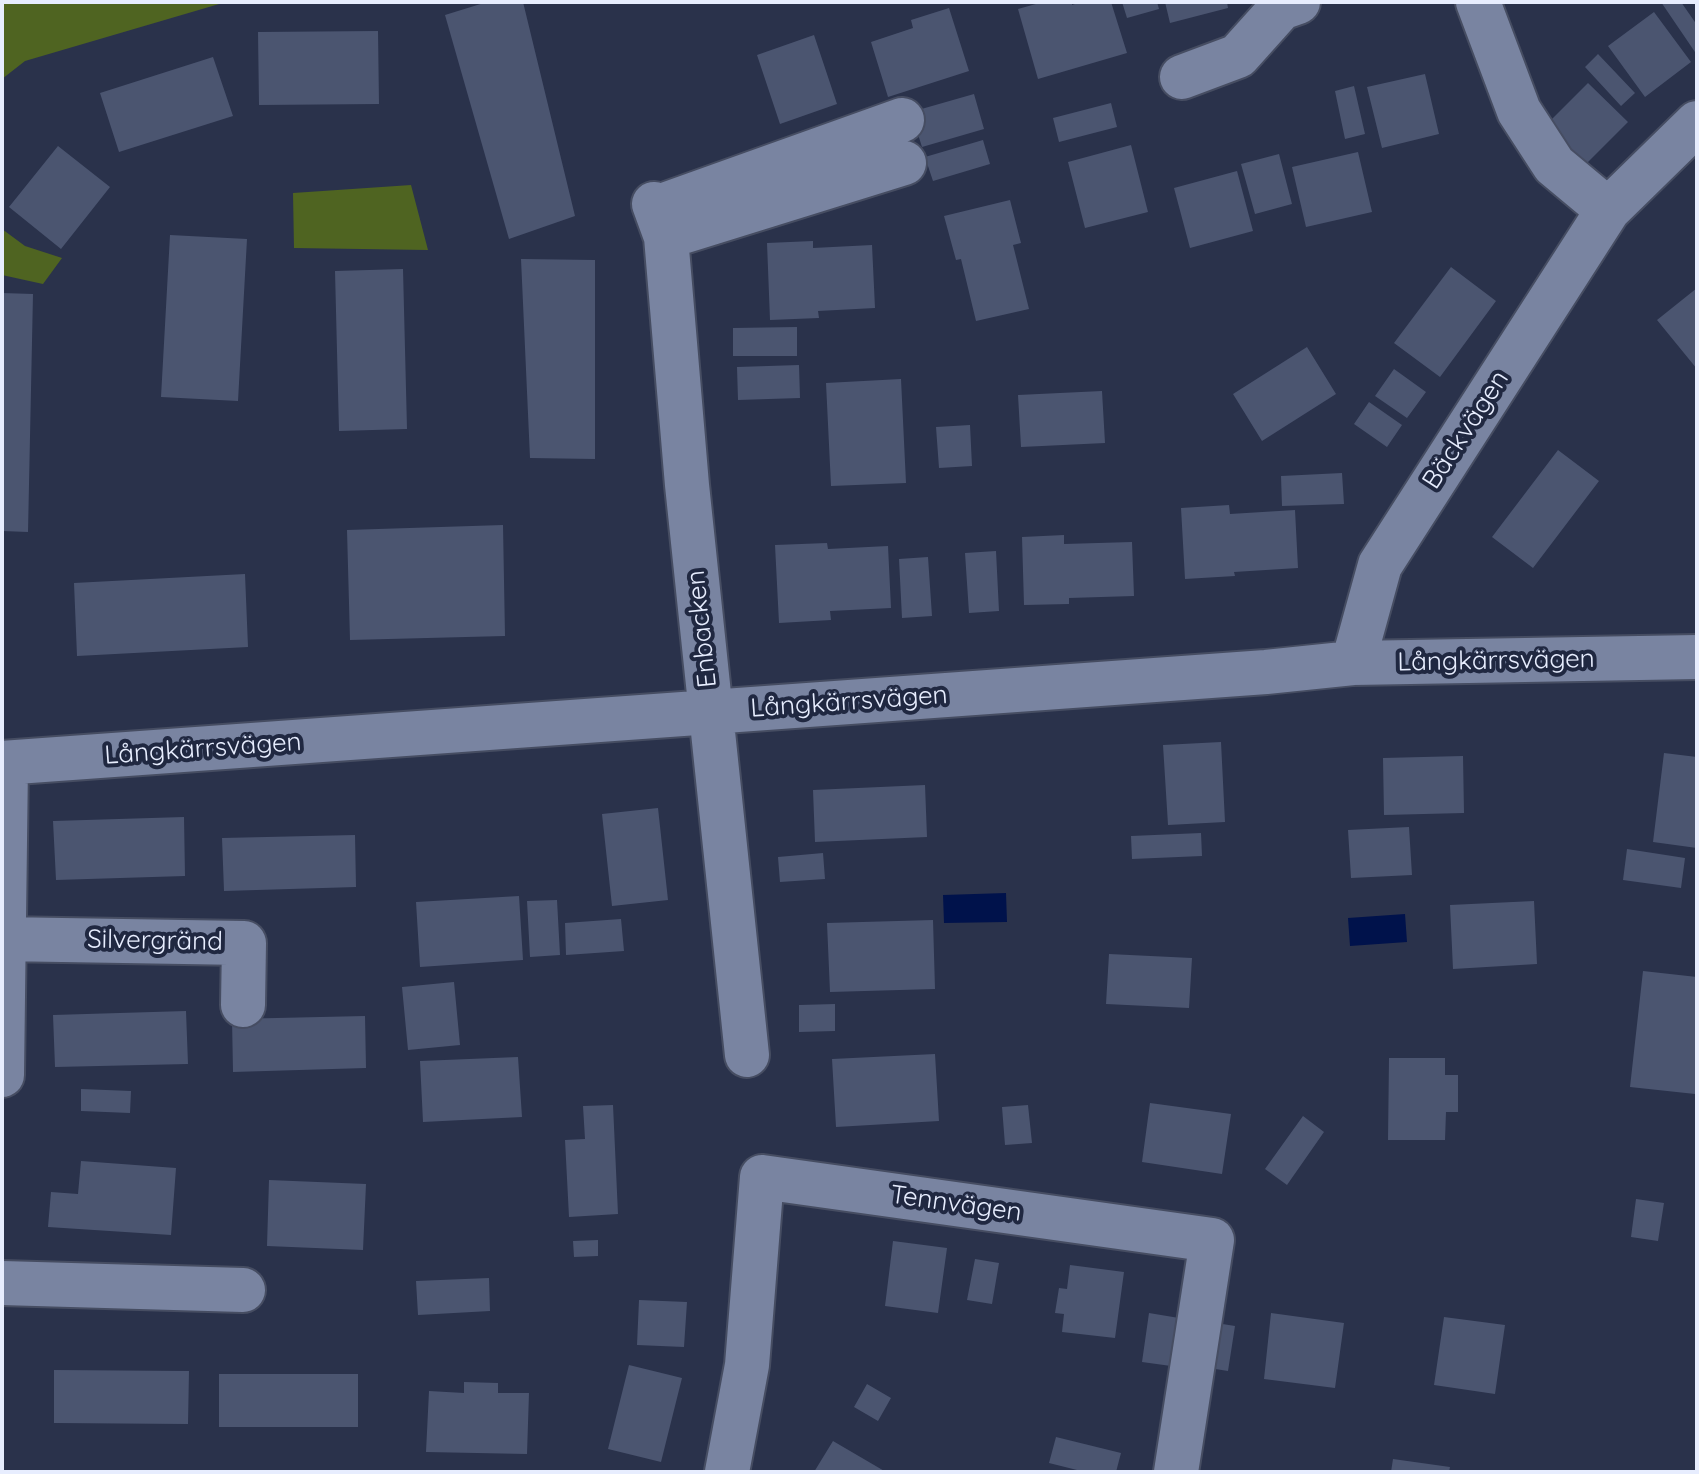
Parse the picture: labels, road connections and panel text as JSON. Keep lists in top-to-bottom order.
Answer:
{
  "streets": {
    "street": [
      "Bäckvägen",
      "Enbacken",
      "Långkärrsvägen",
      "Silvergränd",
      "Tennvägen"
    ]
  },
  "crossings": [
    ["Bäckvägen", "Långkärrsvägen"],
    ["Enbacken", "Långkärrsvägen"]
  ]
}
